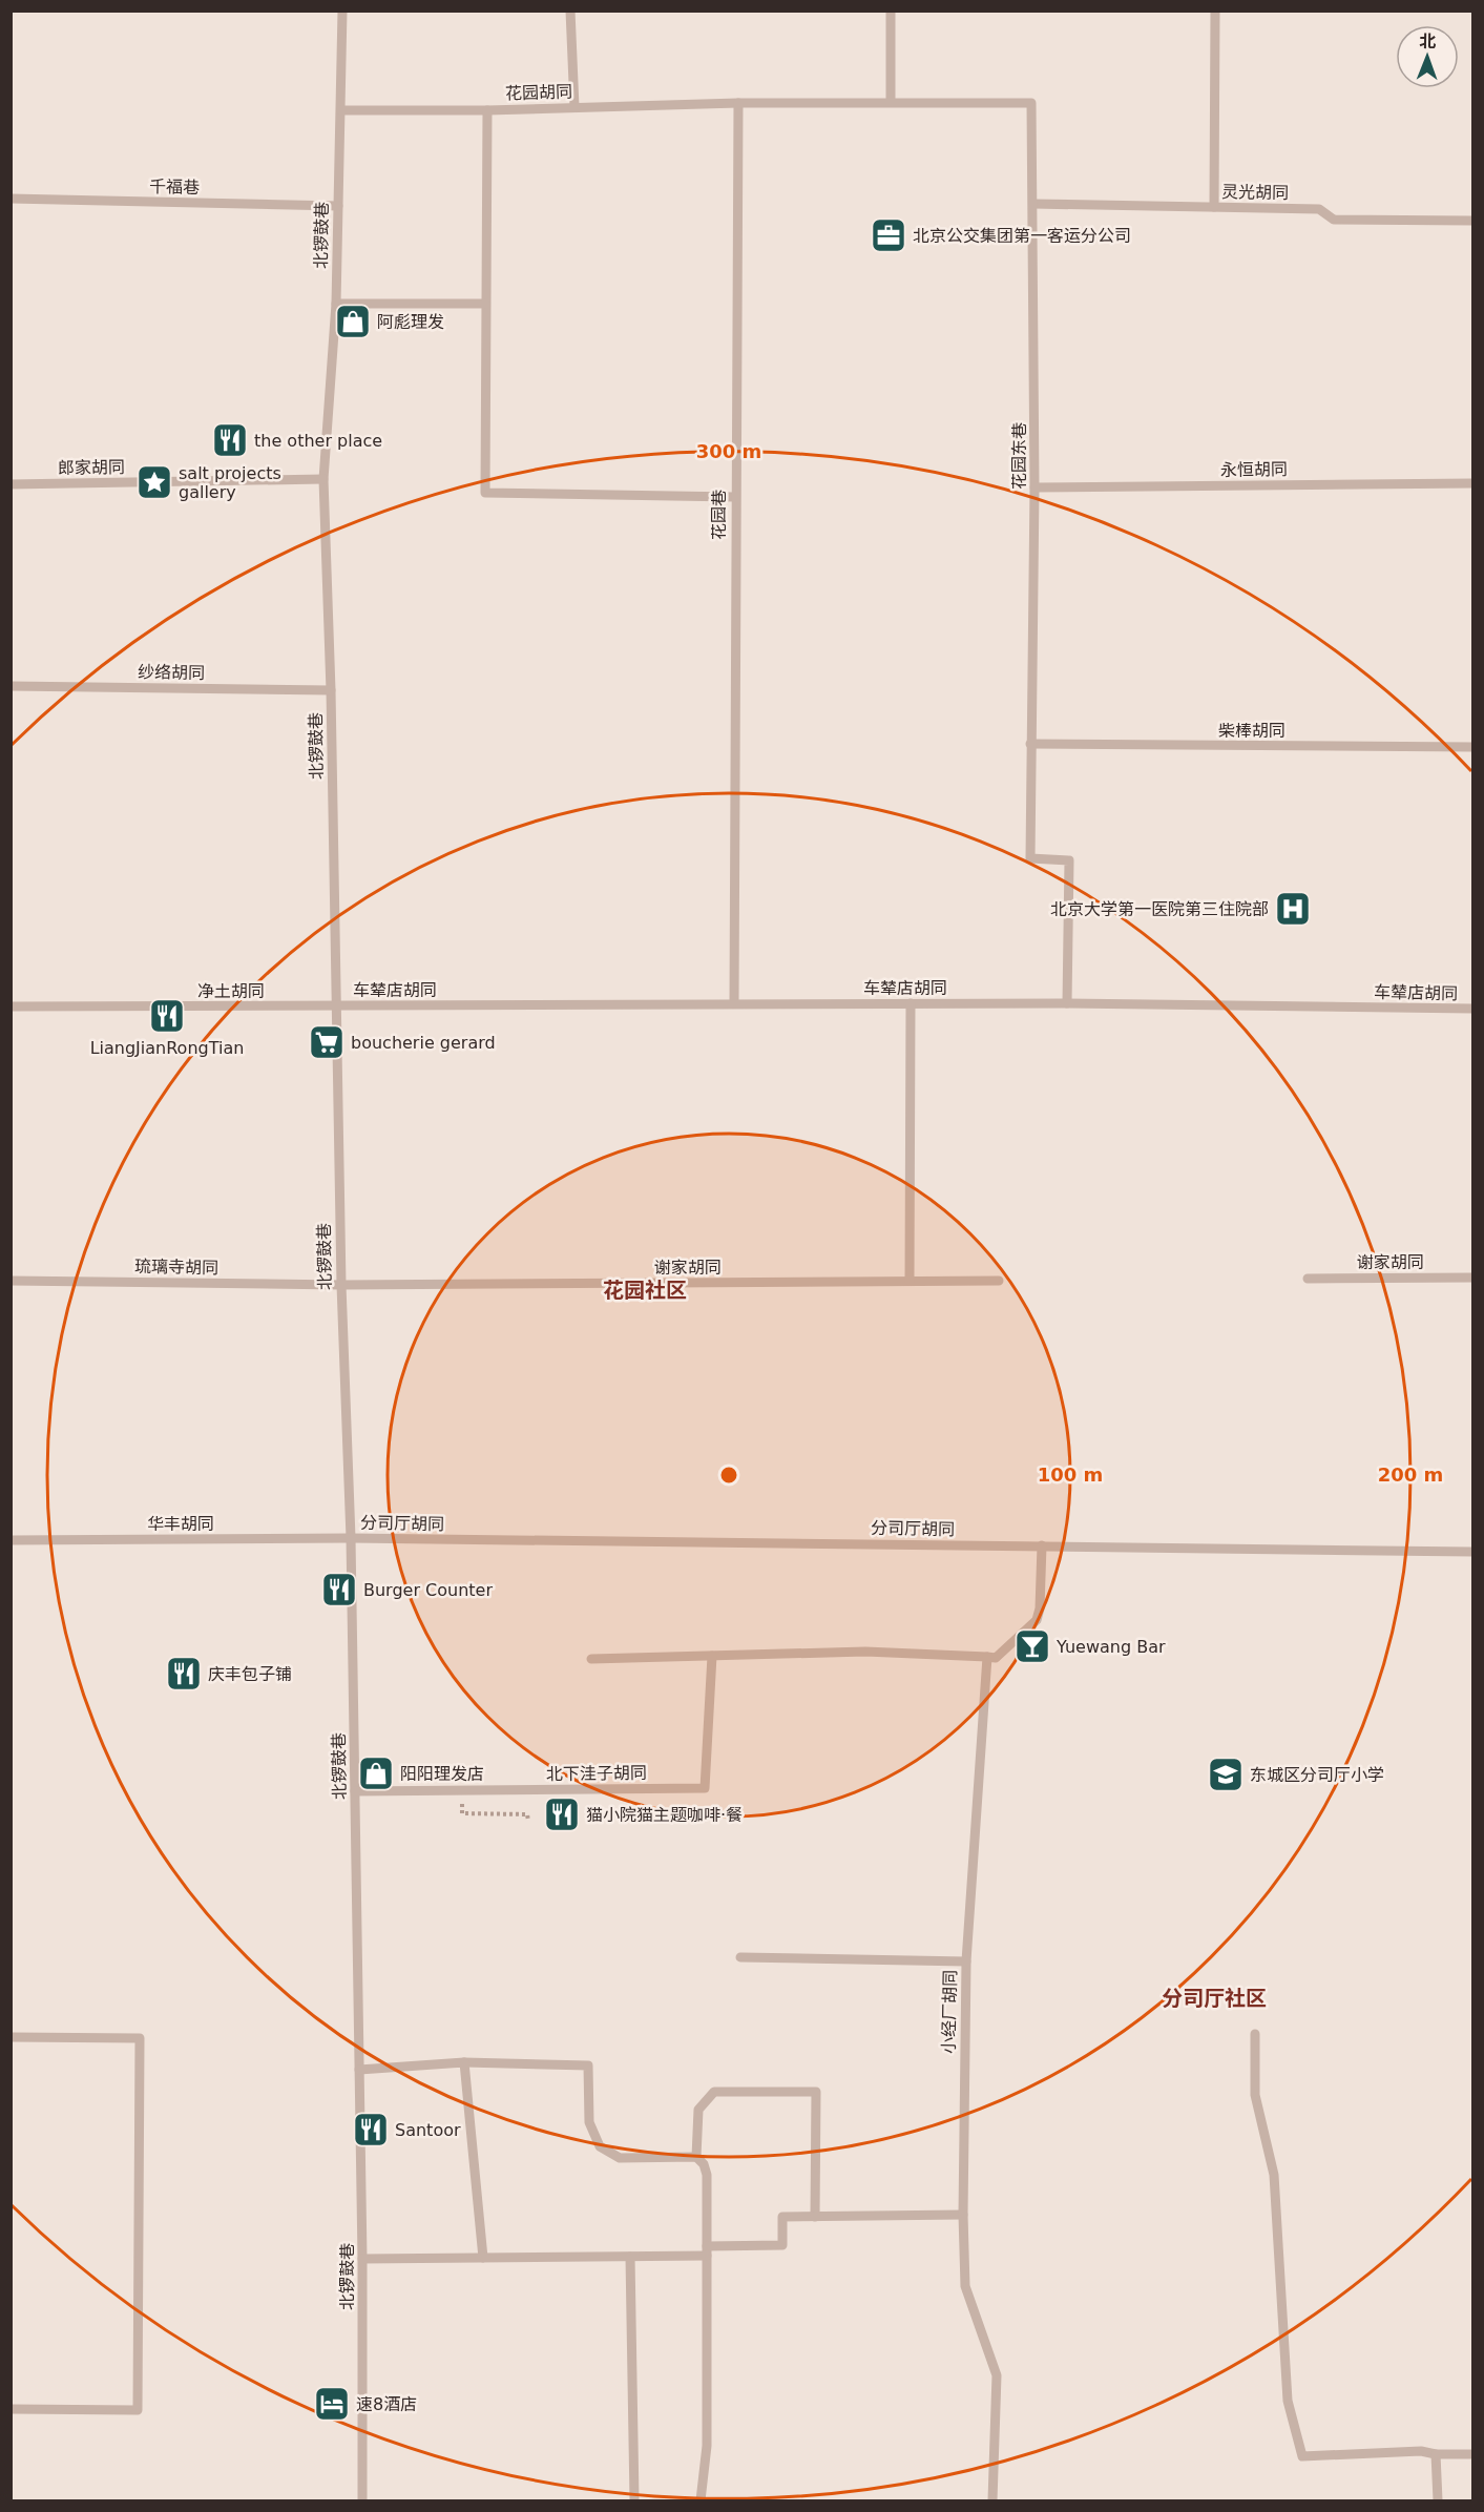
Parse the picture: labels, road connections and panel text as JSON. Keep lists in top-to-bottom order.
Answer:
{
  "streets": {
    "lane": [
      "花园胡同",
      "千福巷",
      "灵光胡同",
      "北锣鼓巷",
      "花园东巷",
      "郎家胡同",
      "永恒胡同",
      "花园巷",
      "纱络胡同",
      "柴棒胡同",
      "车辇店胡同",
      "净土胡同",
      "谢家胡同",
      "琉璃寺胡同",
      "华丰胡同",
      "分司厅胡同",
      "北下洼子胡同",
      "小经厂胡同"
    ]
  },
  "crossings": [
    ["花园胡同", "北锣鼓巷"],
    ["花园胡同", "花园巷"],
    ["千福巷", "北锣鼓巷"],
    ["灵光胡同", "花园东巷"],
    ["北锣鼓巷", "郎家胡同"],
    ["北锣鼓巷", "纱络胡同"],
    ["北锣鼓巷", "车辇店胡同"],
    ["北锣鼓巷", "净土胡同"],
    ["北锣鼓巷", "谢家胡同"],
    ["北锣鼓巷", "琉璃寺胡同"],
    ["北锣鼓巷", "华丰胡同"],
    ["北锣鼓巷", "分司厅胡同"],
    ["北锣鼓巷", "北下洼子胡同"],
    ["花园东巷", "永恒胡同"],
    ["花园东巷", "柴棒胡同"],
    ["花园东巷", "车辇店胡同"],
    ["花园巷", "车辇店胡同"],
    ["车辇店胡同", "净土胡同"],
    ["谢家胡同", "琉璃寺胡同"],
    ["华丰胡同", "分司厅胡同"]
  ],
  "districts": ["花园社区", "分司厅社区"],
  "places": {
    "office": ["北京公交集团第一客运分公司"],
    "shop": ["阿彪理发", "阳阳理发店"],
    "restaurant": [
      "the other place",
      "LiangJianRongTian",
      "Burger Counter",
      "庆丰包子铺",
      "猫小院猫主题咖啡·餐",
      "Santoor"
    ],
    "place": ["salt projects gallery"],
    "hospital": ["北京大学第一医院第三住院部"],
    "supermarket": ["boucherie gerard"],
    "bar": ["Yuewang Bar"],
    "school or university": ["东城区分司厅小学"],
    "hotel": ["速8酒店"]
  },
  "north": "top",
  "rings": ["300 m", "100 m", "200 m"]
}
